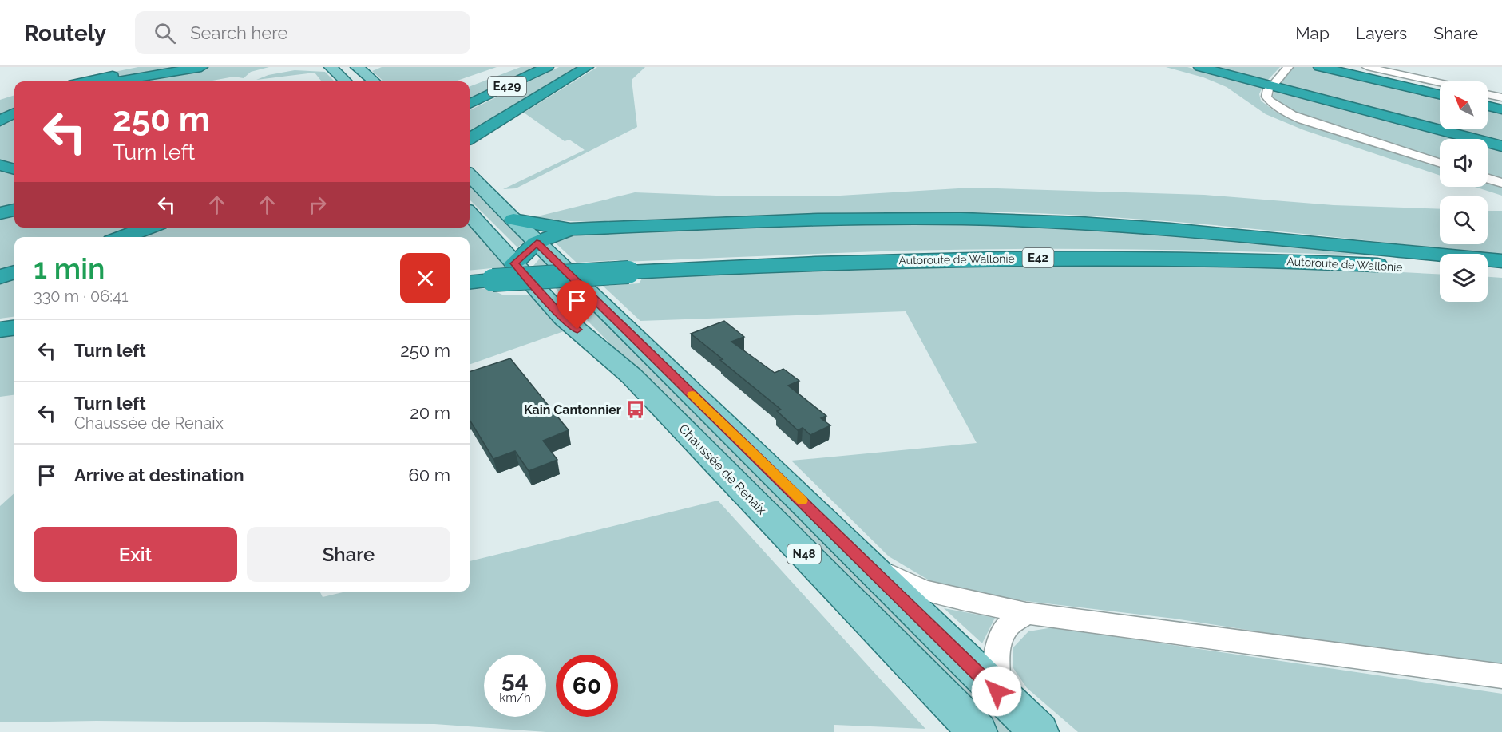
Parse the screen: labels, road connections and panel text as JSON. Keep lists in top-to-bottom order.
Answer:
{
  "streets": {
    "highway": ["E429", "E42", "Autoroute de Wallonie"],
    "main road": ["Chaussée de Renaix", "N48"]
  },
  "places": {
    "bus stop": ["Kain Cantonnier"]
  },
  "north": "top left",
  "page": {
    "header": "Routely",
    "search": "Search here",
    "nav": ["Map", "Layers", "Share"],
    "turn": ["250 m", "Turn left"],
    "heading": ["1 min", "330 m · 06:41"],
    "list": [
      {
        "name": "Turn left",
        "value": "250 m"
      },
      {
        "name": "Turn left",
        "note": "Chaussée de Renaix",
        "value": "20 m"
      },
      {
        "name": "Arrive at destination",
        "value": "60 m"
      }
    ],
    "buttons": ["Exit", "Share"],
    "speed": "54 km/h",
    "limit": "60"
  }
}
